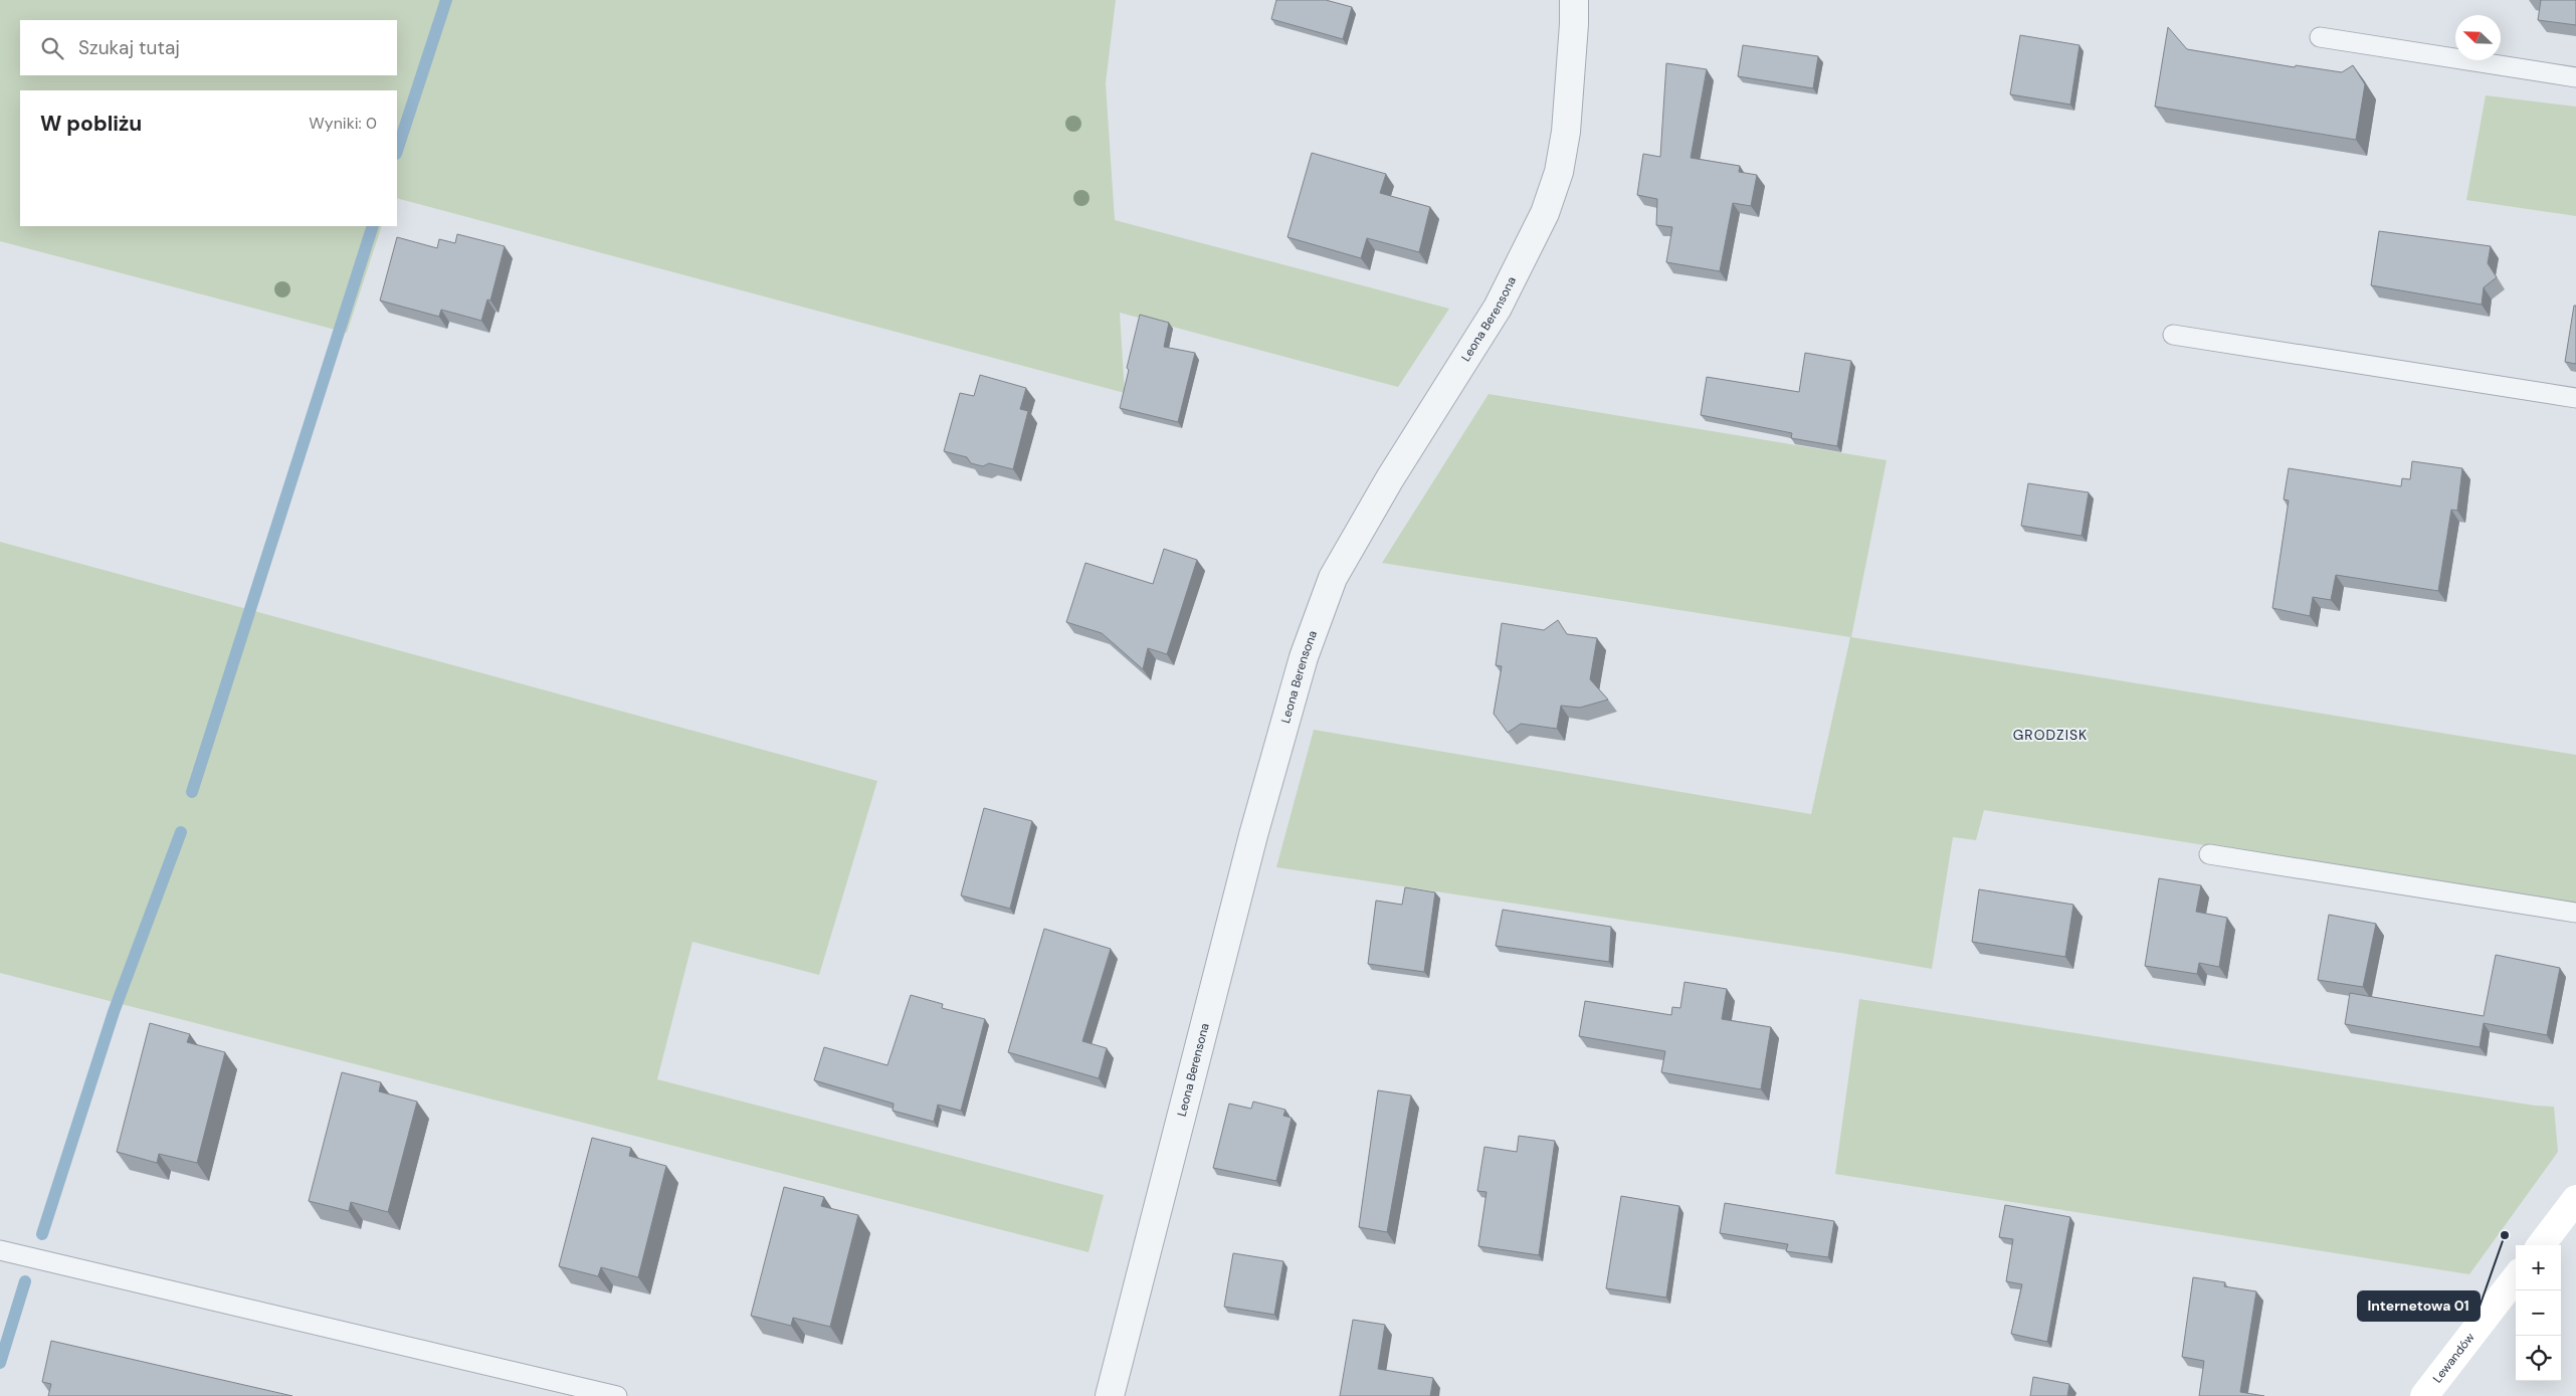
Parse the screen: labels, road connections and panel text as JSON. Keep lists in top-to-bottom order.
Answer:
{
  "streets": {
    "street": ["Leona Berensona", "Lewandów"]
  },
  "districts": ["GRODZISK"],
  "places": ["Internetowa 01"],
  "north": "top left",
  "page": {
    "search": "Szukaj tutaj",
    "heading": ["W pobliżu", "Wyniki: 0"],
    "map_buttons": ["+", "−"]
  }
}
